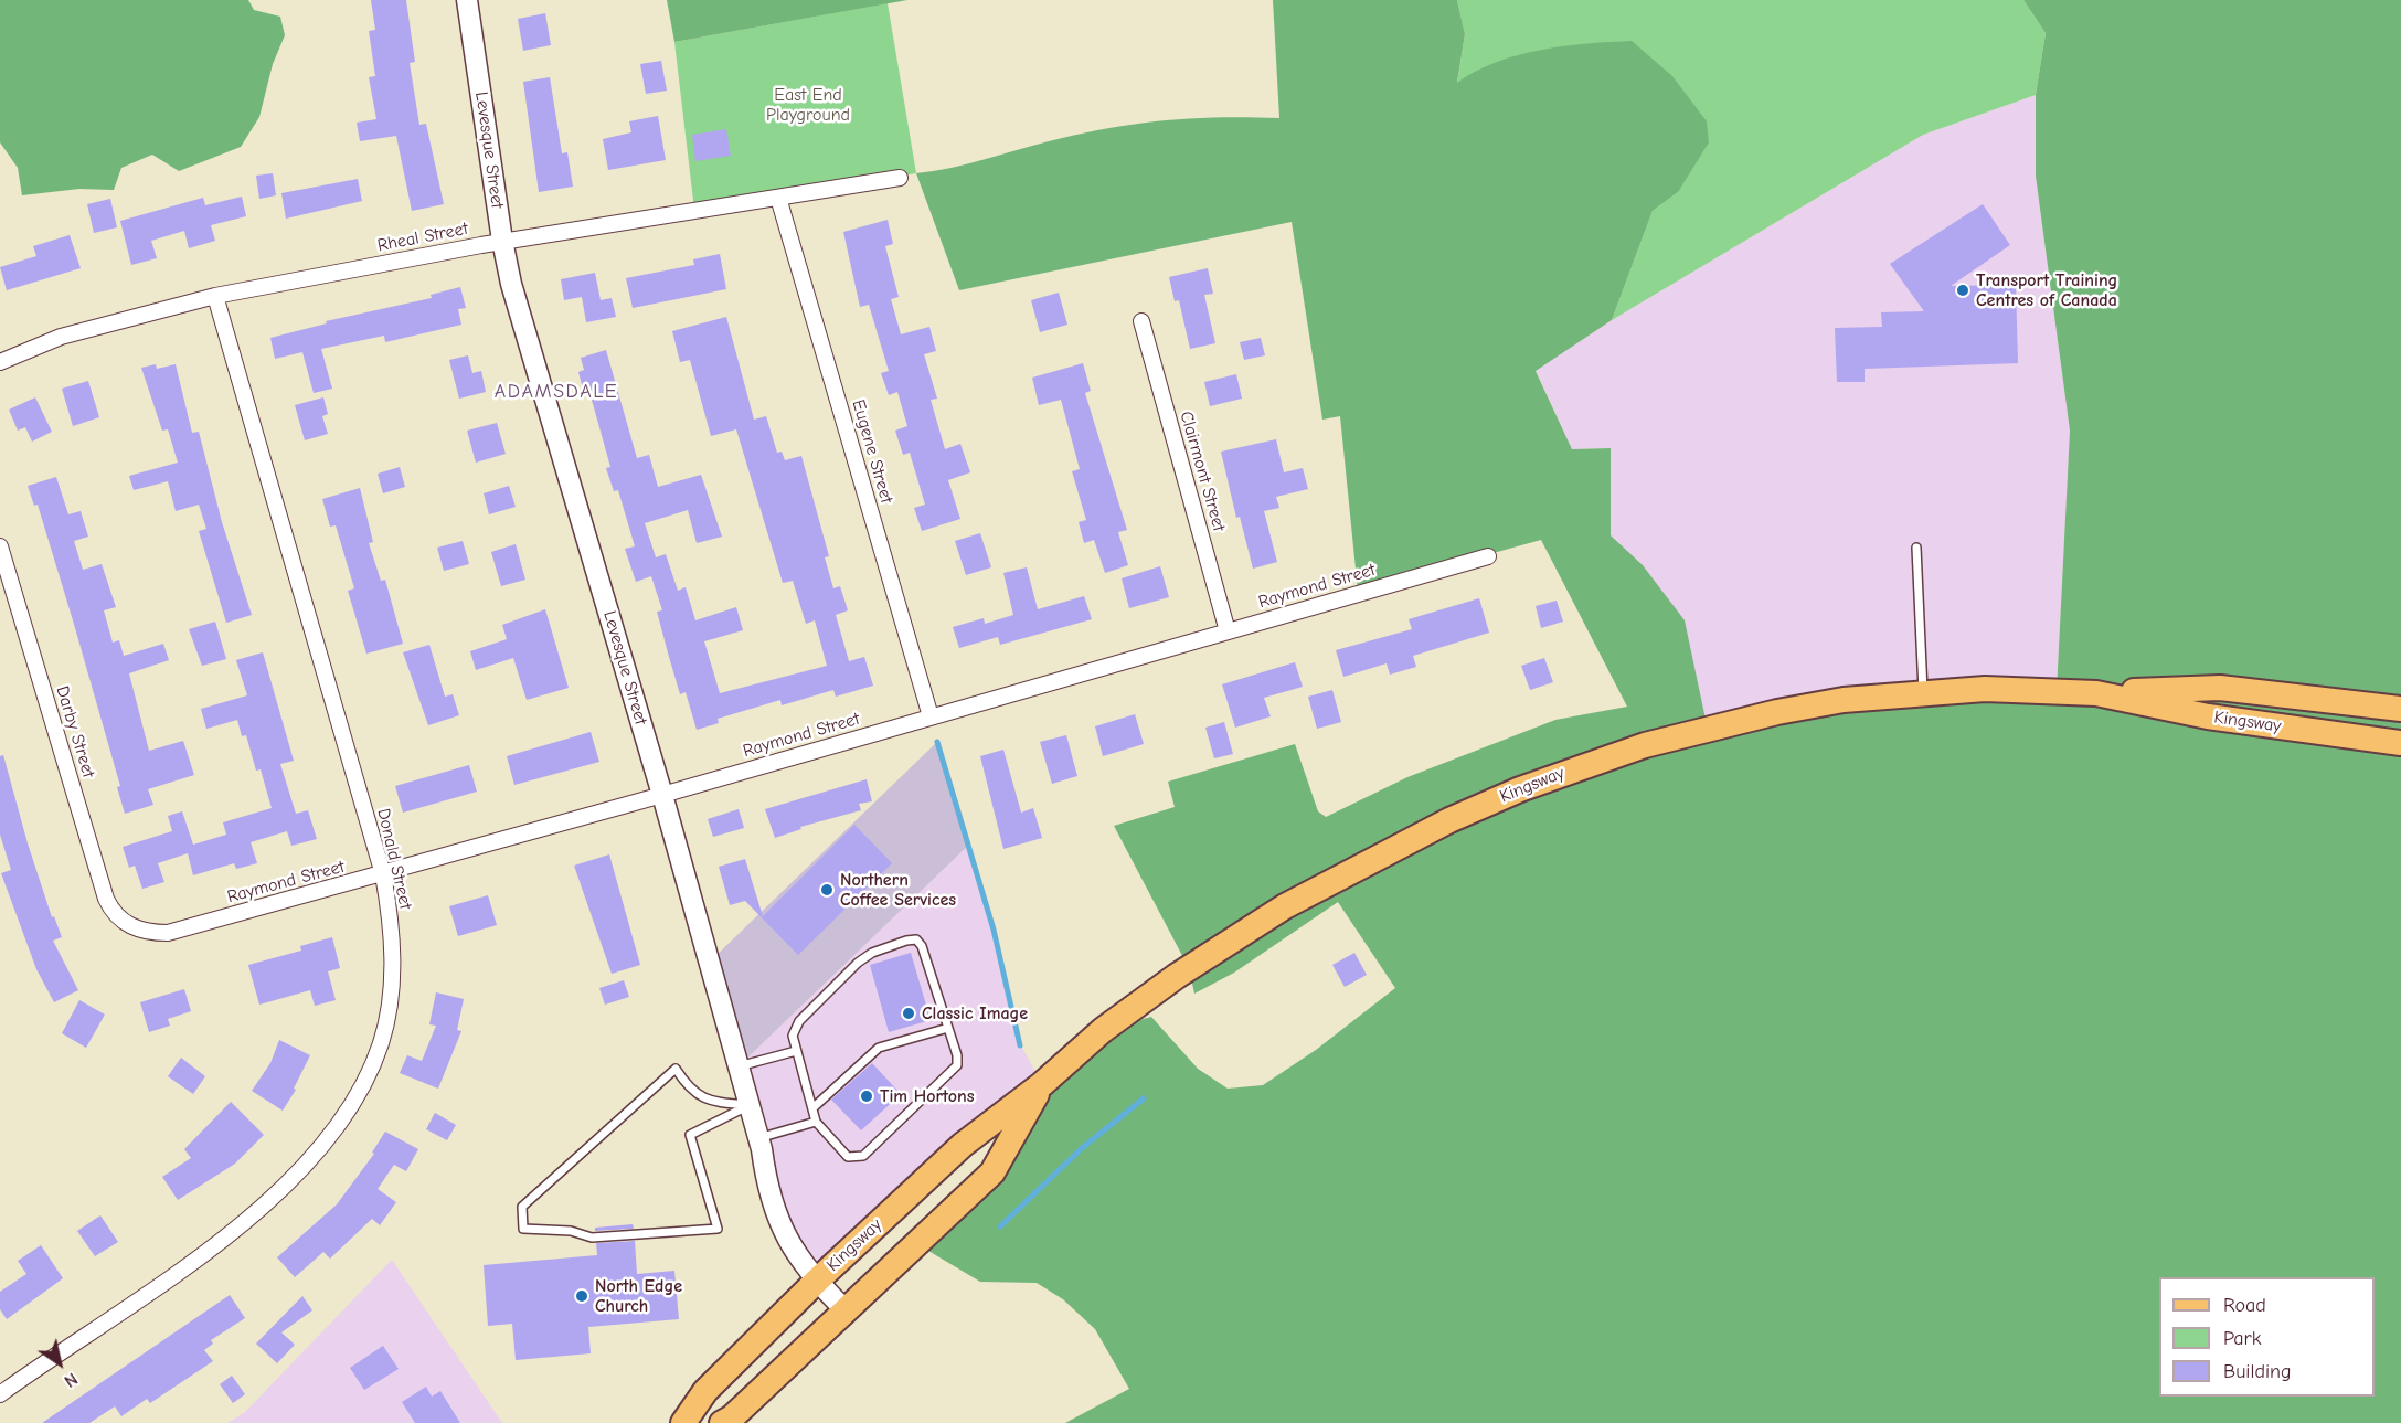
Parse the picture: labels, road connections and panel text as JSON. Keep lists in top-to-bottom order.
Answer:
{
  "streets": {
    "main road": ["Kingsway"],
    "street": [
      "Levesque Street",
      "Rheal Street",
      "Eugene Street",
      "Clairmont Street",
      "Raymond Street",
      "Darby Street",
      "Donald Street"
    ]
  },
  "crossings": [
    ["Levesque Street", "Rheal Street"],
    ["Levesque Street", "Raymond Street"],
    ["Levesque Street", "Kingsway"],
    ["Rheal Street", "Eugene Street"],
    ["Rheal Street", "Donald Street"],
    ["Eugene Street", "Raymond Street"],
    ["Clairmont Street", "Raymond Street"],
    ["Raymond Street", "Darby Street"],
    ["Raymond Street", "Donald Street"]
  ],
  "districts": ["ADAMSDALE"],
  "parks": ["East End Playground"],
  "places": [
    "Transport Training Centres of Canada",
    "Northern Coffee Services",
    "Classic Image",
    "Tim Hortons",
    "North Edge Church"
  ],
  "legend": ["Road", "Park", "Building"],
  "north": "bottom right"
}
